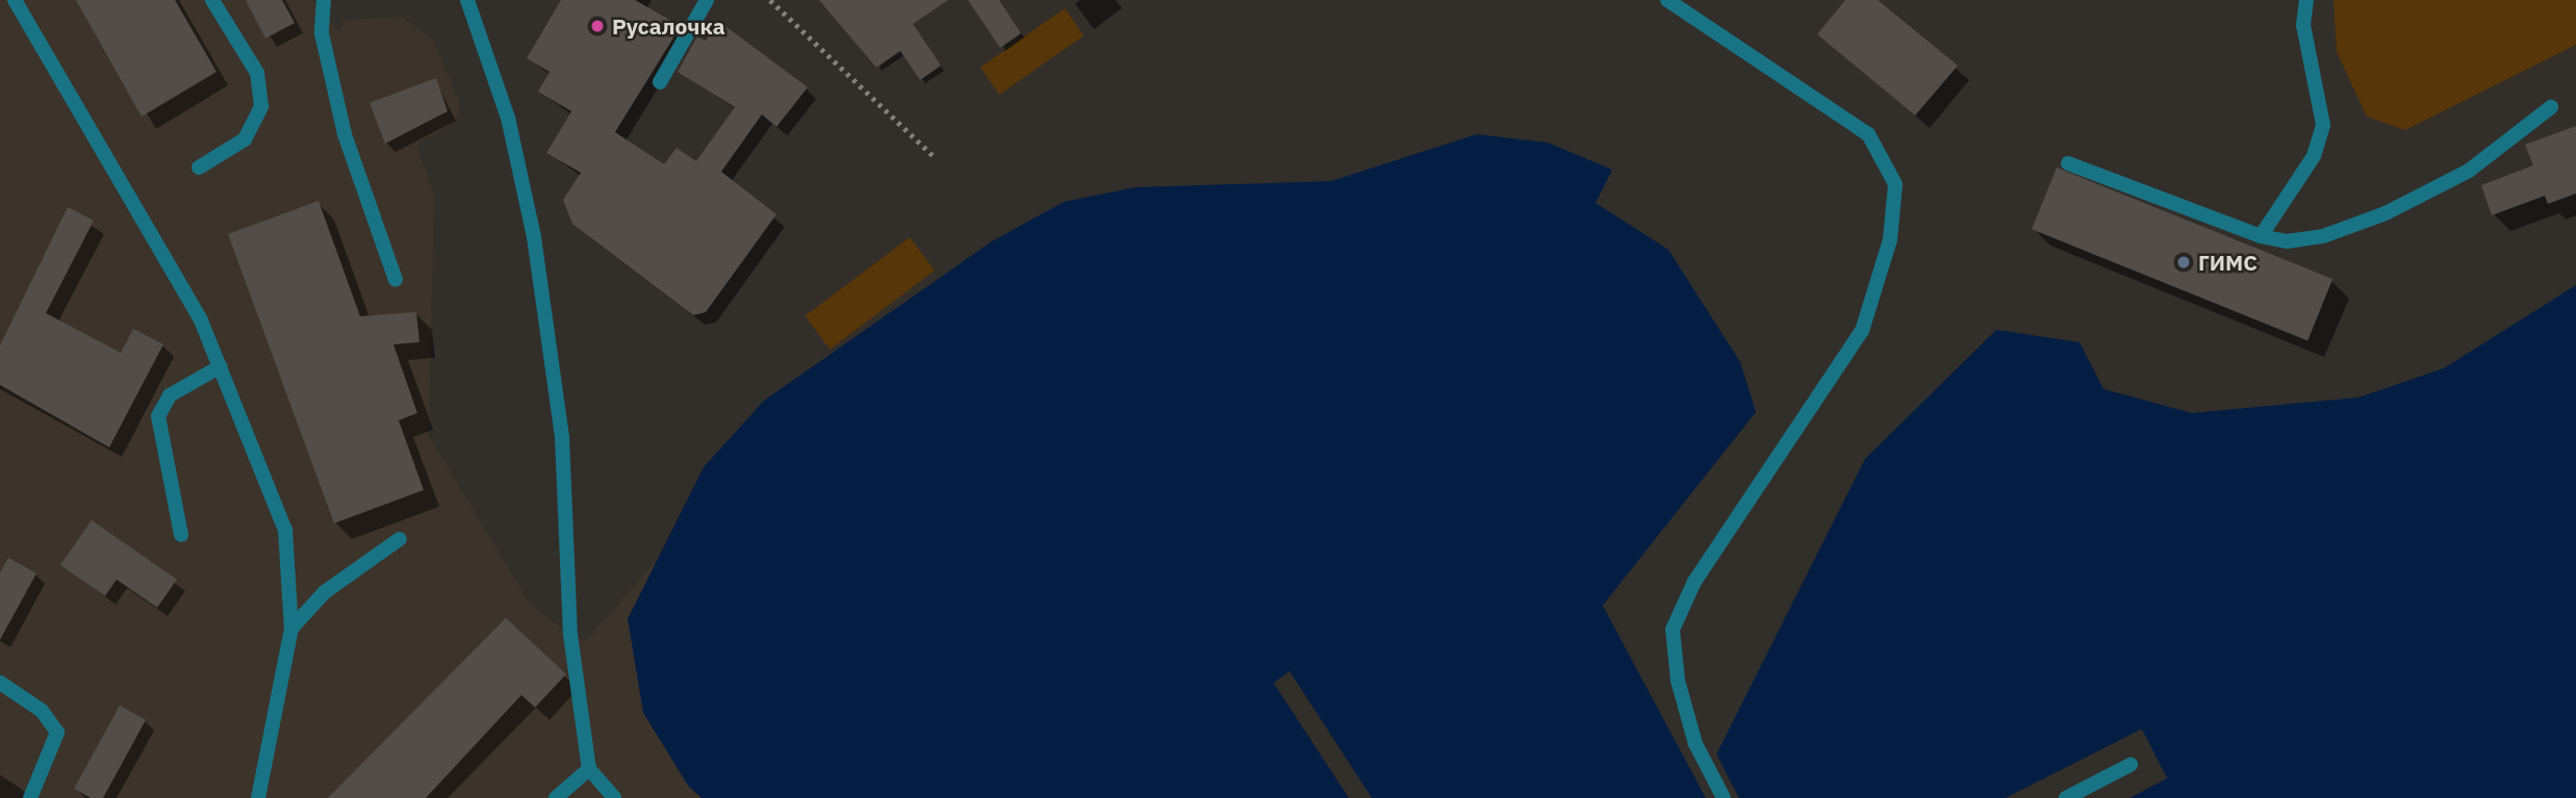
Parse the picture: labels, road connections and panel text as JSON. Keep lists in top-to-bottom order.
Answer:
{
  "places": ["Русалочка", "ГИМС"]
}
